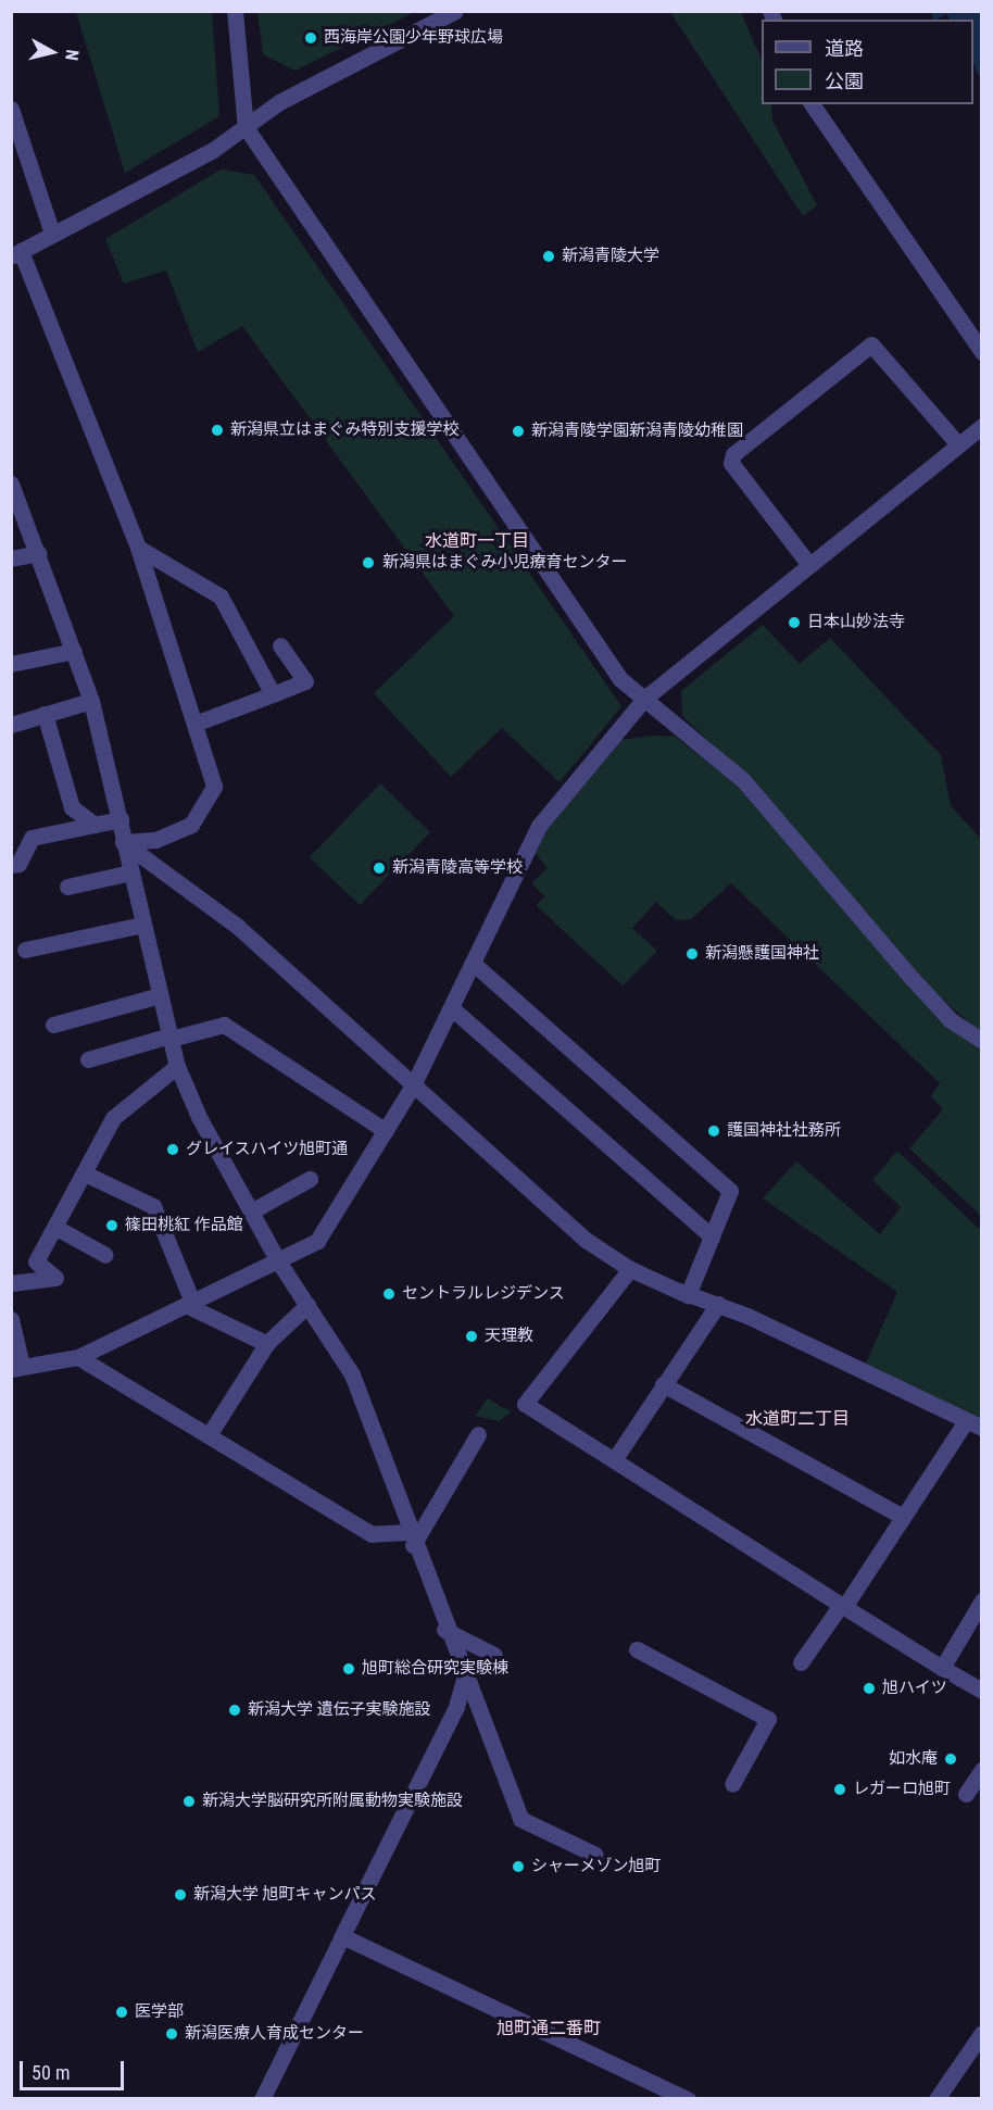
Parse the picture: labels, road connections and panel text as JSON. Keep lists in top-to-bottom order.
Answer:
{
  "districts": ["水道町一丁目", "水道町二丁目", "旭町通二番町"],
  "places": [
    "西海岸公園少年野球広場",
    "新潟青陵大学",
    "新潟県立はまぐみ特別支援学校",
    "新潟青陵学園新潟青陵幼稚園",
    "新潟県はまぐみ小児療育センター",
    "日本山妙法寺",
    "新潟青陵高等学校",
    "新潟懸護国神社",
    "護国神社社務所",
    "グレイスハイツ旭町通",
    "篠田桃紅 作品館",
    "セントラルレジデンス",
    "天理教",
    "旭町総合研究実験棟",
    "旭ハイツ",
    "新潟大学 遺伝子実験施設",
    "如水庵",
    "レガーロ旭町",
    "新潟大学脳研究所附属動物実験施設",
    "シャーメゾン旭町",
    "新潟大学 旭町キャンパス",
    "医学部",
    "新潟医療人育成センター"
  ],
  "legend": ["道路", "公園"],
  "scale_bar": "50 m",
  "north": "right"
}
